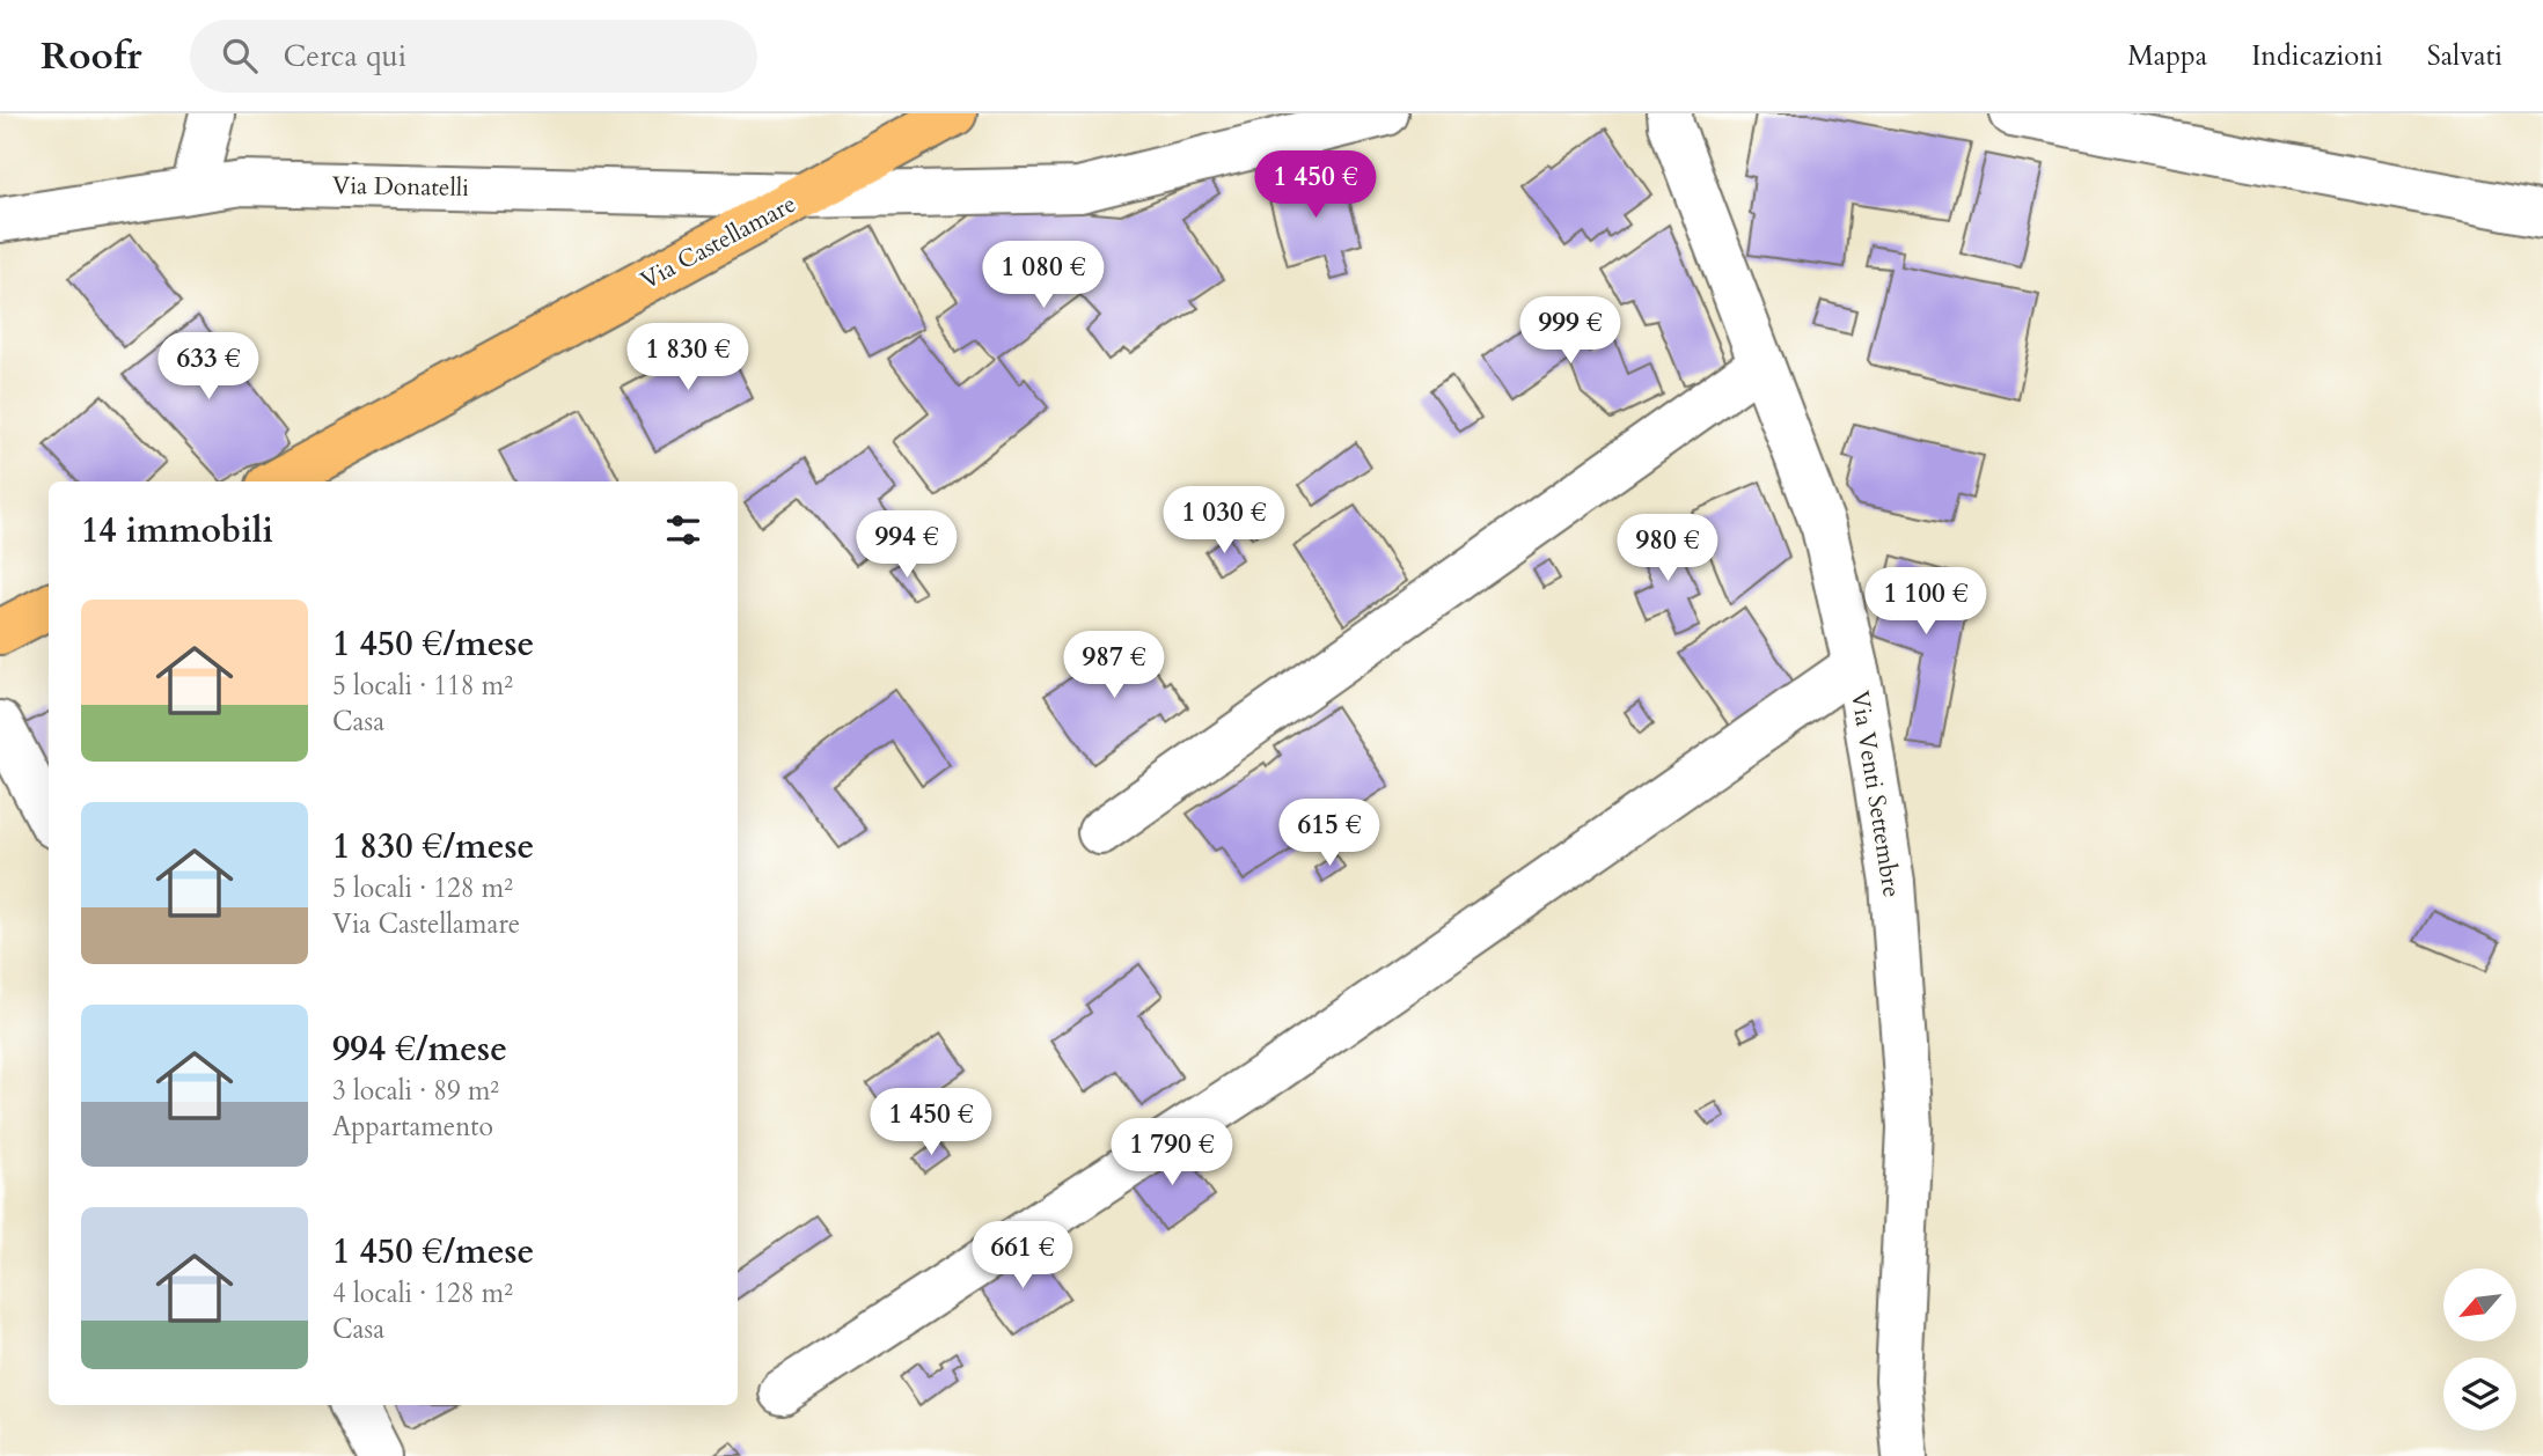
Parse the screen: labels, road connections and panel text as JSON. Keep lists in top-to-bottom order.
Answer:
{
  "streets": {
    "main road": ["Via Castellamare"],
    "street": ["Via Donatelli", "Via Venti Settembre"]
  },
  "crossings": [
    ["Via Donatelli", "Via Castellamare"]
  ],
  "north": "bottom left",
  "page": {
    "header": "Roofr",
    "search": "Cerca qui",
    "nav": ["Mappa", "Indicazioni", "Salvati"],
    "price": [
      "1 450 €",
      "1 080 €",
      "999 €",
      "1 830 €",
      "633 €",
      "1 030 €",
      "994 €",
      "980 €",
      "1 100 €",
      "987 €",
      "615 €",
      "1 450 €",
      "1 790 €",
      "661 €"
    ],
    "heading": "14 immobili",
    "list": [
      {
        "name": "1 450 €/mese",
        "note": "5 locali · 118 m² · Casa"
      },
      {
        "name": "1 830 €/mese",
        "note": "5 locali · 128 m² · Via Castellamare"
      },
      {
        "name": "994 €/mese",
        "note": "3 locali · 89 m² · Appartamento"
      },
      {
        "name": "1 450 €/mese",
        "note": "4 locali · 128 m² · Casa"
      }
    ]
  }
}
